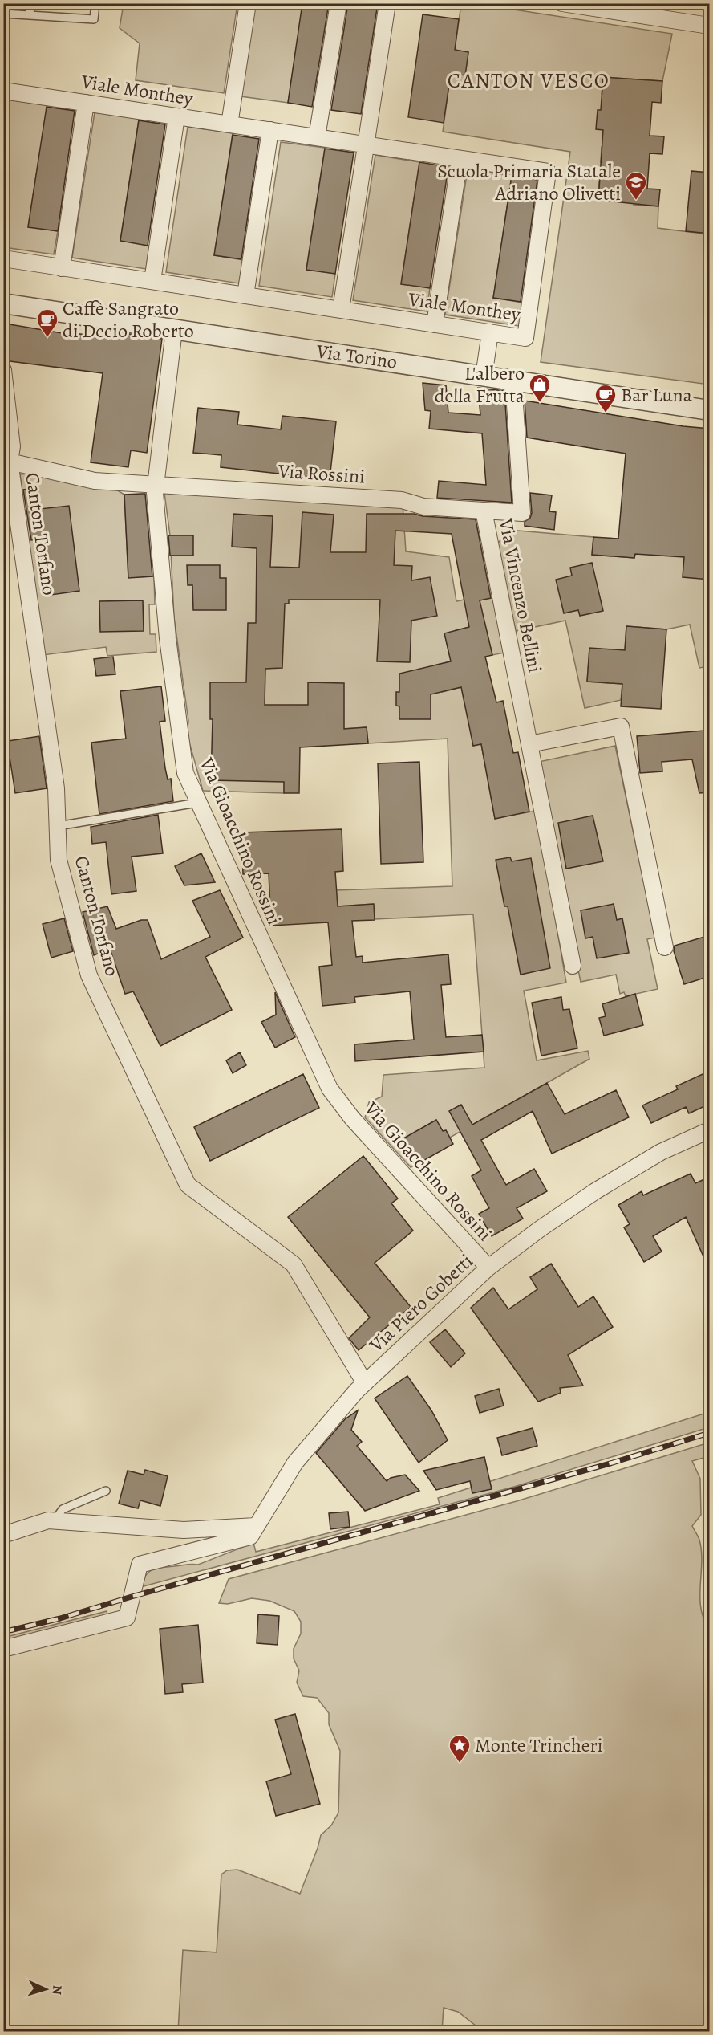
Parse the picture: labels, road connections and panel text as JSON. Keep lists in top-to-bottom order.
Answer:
{
  "streets": {
    "street": [
      "Viale Monthey",
      "Via Torino",
      "Via Rossini",
      "Canton Torfano",
      "Via Vincenzo Bellini",
      "Via Gioacchino Rossini",
      "Via Piero Gobetti"
    ]
  },
  "crossings": [
    ["Via Torino", "Via Vincenzo Bellini"],
    ["Via Torino", "Via Gioacchino Rossini"],
    ["Via Rossini", "Canton Torfano"],
    ["Via Rossini", "Via Vincenzo Bellini"],
    ["Via Rossini", "Via Gioacchino Rossini"],
    ["Canton Torfano", "Via Piero Gobetti"],
    ["Via Gioacchino Rossini", "Via Piero Gobetti"]
  ],
  "districts": ["CANTON VESCO"],
  "places": {
    "school or university": ["Scuola Primaria Statale Adriano Olivetti"],
    "cafe": ["Caffè Sangrato di Decio Roberto", "Bar Luna"],
    "shop": ["L'albero della Frutta"],
    "place": ["Monte Trincheri"]
  },
  "north": "right"
}
